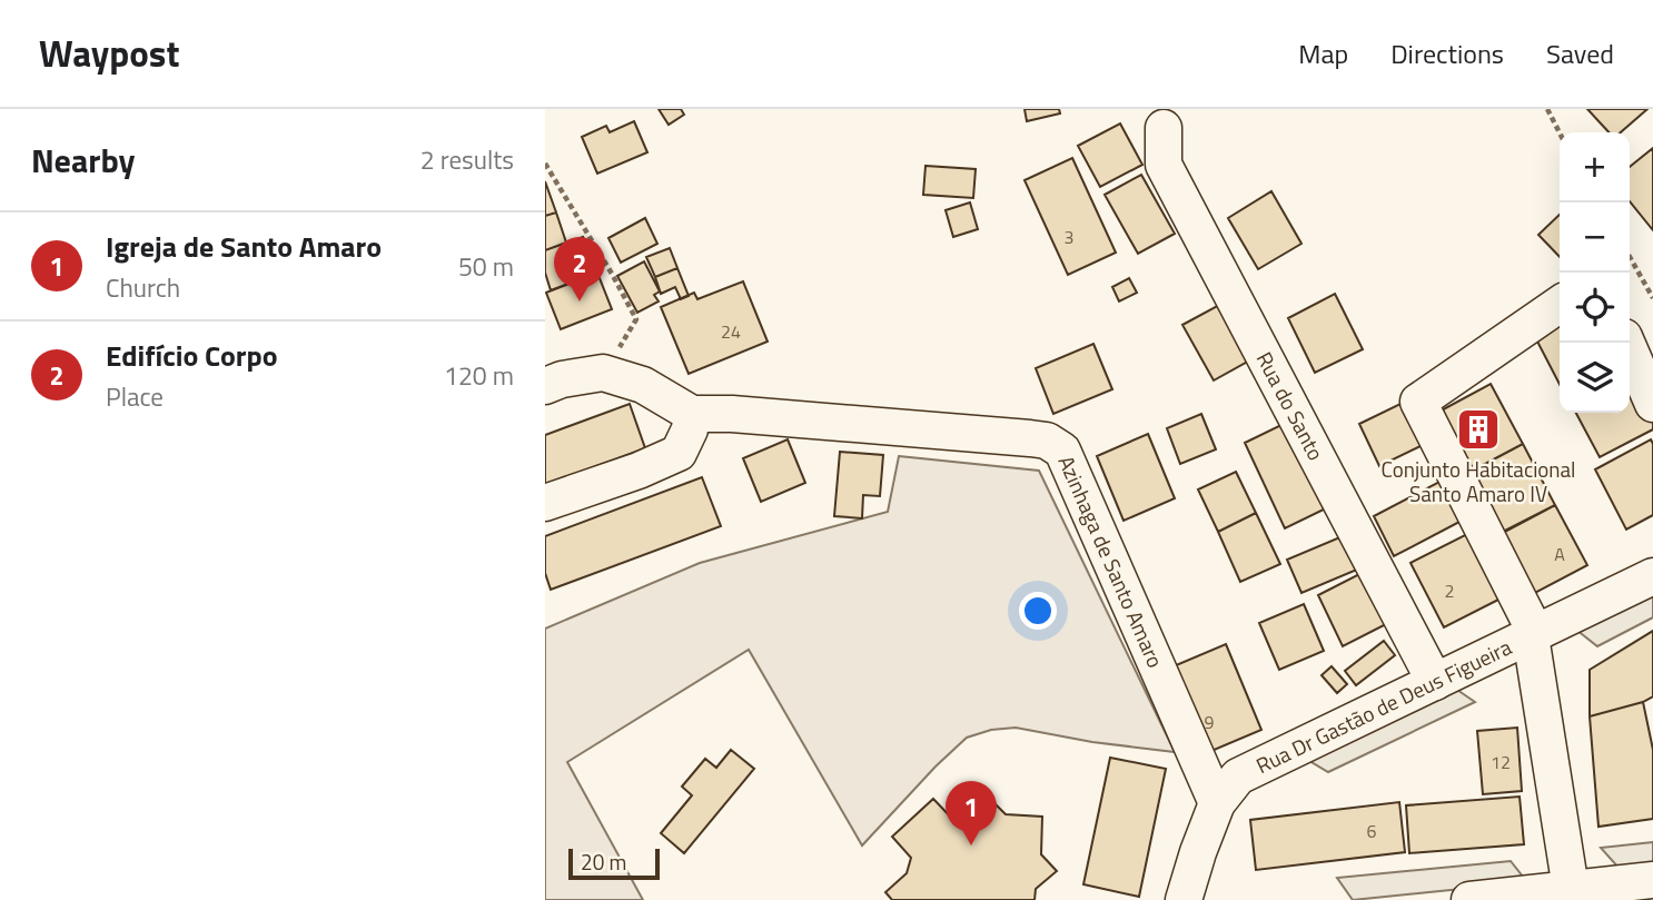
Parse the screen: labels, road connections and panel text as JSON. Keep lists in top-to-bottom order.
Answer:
{
  "streets": {
    "street": ["Rua do Santo", "Azinhaga de Santo Amaro", "Rua Dr Gastão de Deus Figueira"]
  },
  "crossings": [
    ["Rua do Santo", "Rua Dr Gastão de Deus Figueira"],
    ["Azinhaga de Santo Amaro", "Rua Dr Gastão de Deus Figueira"]
  ],
  "places": {
    "building": ["Conjunto Habitacional Santo Amaro IV"]
  },
  "house_numbers": [
    "3",
    "24",
    "A",
    "2",
    "9",
    "12",
    "6"
  ],
  "scale_bar": "20 m",
  "page": {
    "header": "Waypost",
    "nav": ["Map", "Directions", "Saved"],
    "heading": ["Nearby", "2 results"],
    "map_buttons": ["+", "−"],
    "list": [
      {
        "mark": "1",
        "name": "Igreja de Santo Amaro",
        "note": "Church",
        "value": "50 m"
      },
      {
        "mark": "2",
        "name": "Edifício Corpo",
        "note": "Place",
        "value": "120 m"
      }
    ],
    "pins": ["2", "1"],
    "scale": "20 m"
  }
}
